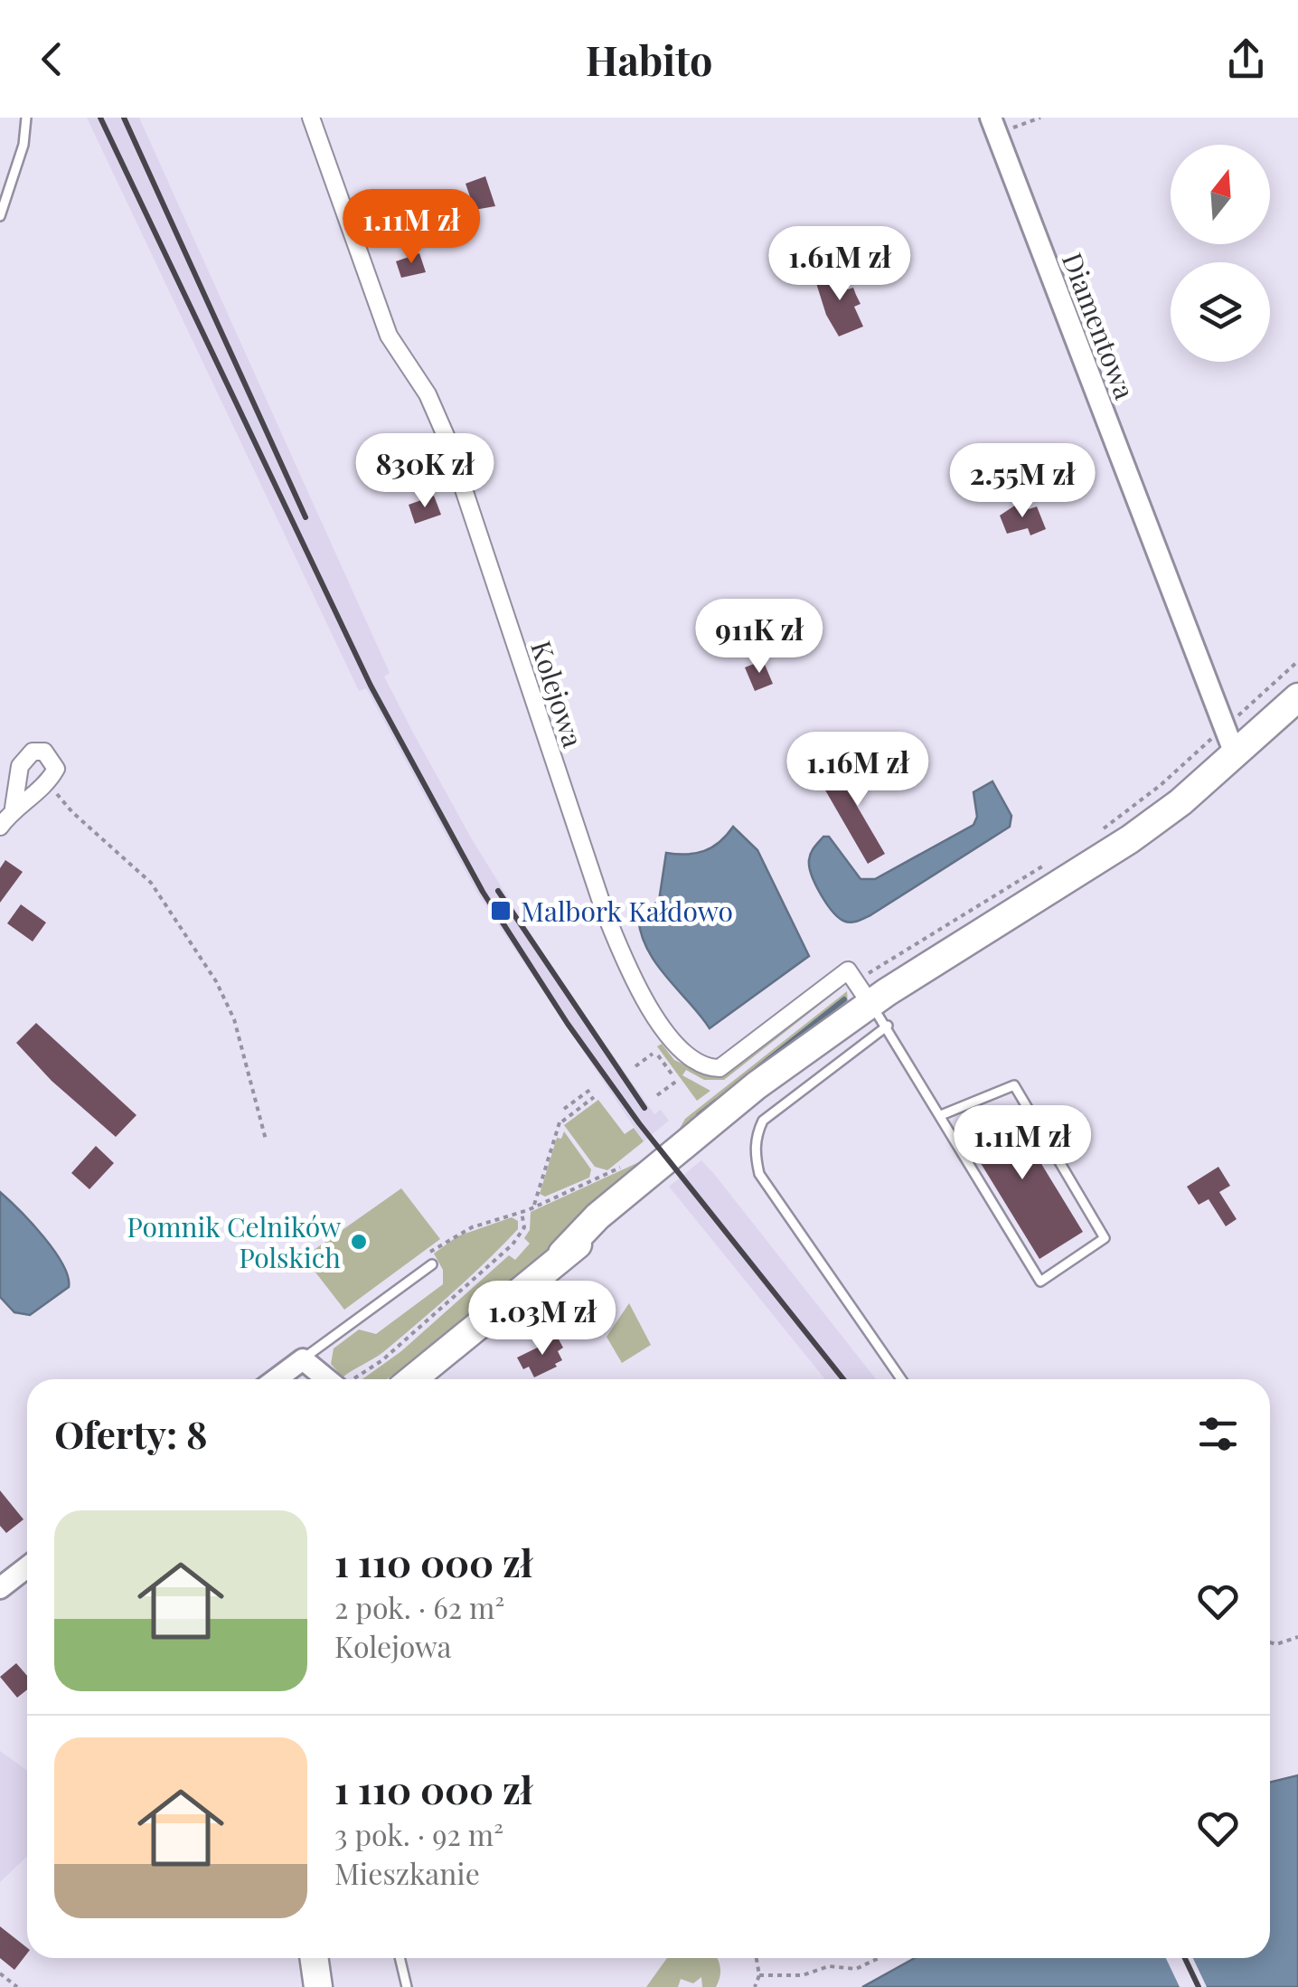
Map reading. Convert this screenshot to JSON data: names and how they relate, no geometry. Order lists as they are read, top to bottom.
{
  "streets": {
    "street": ["Diamentowa", "Kolejowa"]
  },
  "places": {
    "transit": ["Malbork Kałdowo"],
    "other": ["Pomnik Celników Polskich"]
  },
  "north": "top",
  "page": {
    "header": "Habito",
    "price": [
      "1.11M zł",
      "1.61M zł",
      "830K zł",
      "2.55M zł",
      "911K zł",
      "1.16M zł",
      "1.11M zł",
      "1.03M zł"
    ],
    "heading": "Oferty: 8",
    "list": [
      {
        "name": "1 110 000 zł",
        "note": "2 pok. · 62 m² · Kolejowa"
      },
      {
        "name": "1 110 000 zł",
        "note": "3 pok. · 92 m² · Mieszkanie"
      }
    ]
  }
}
